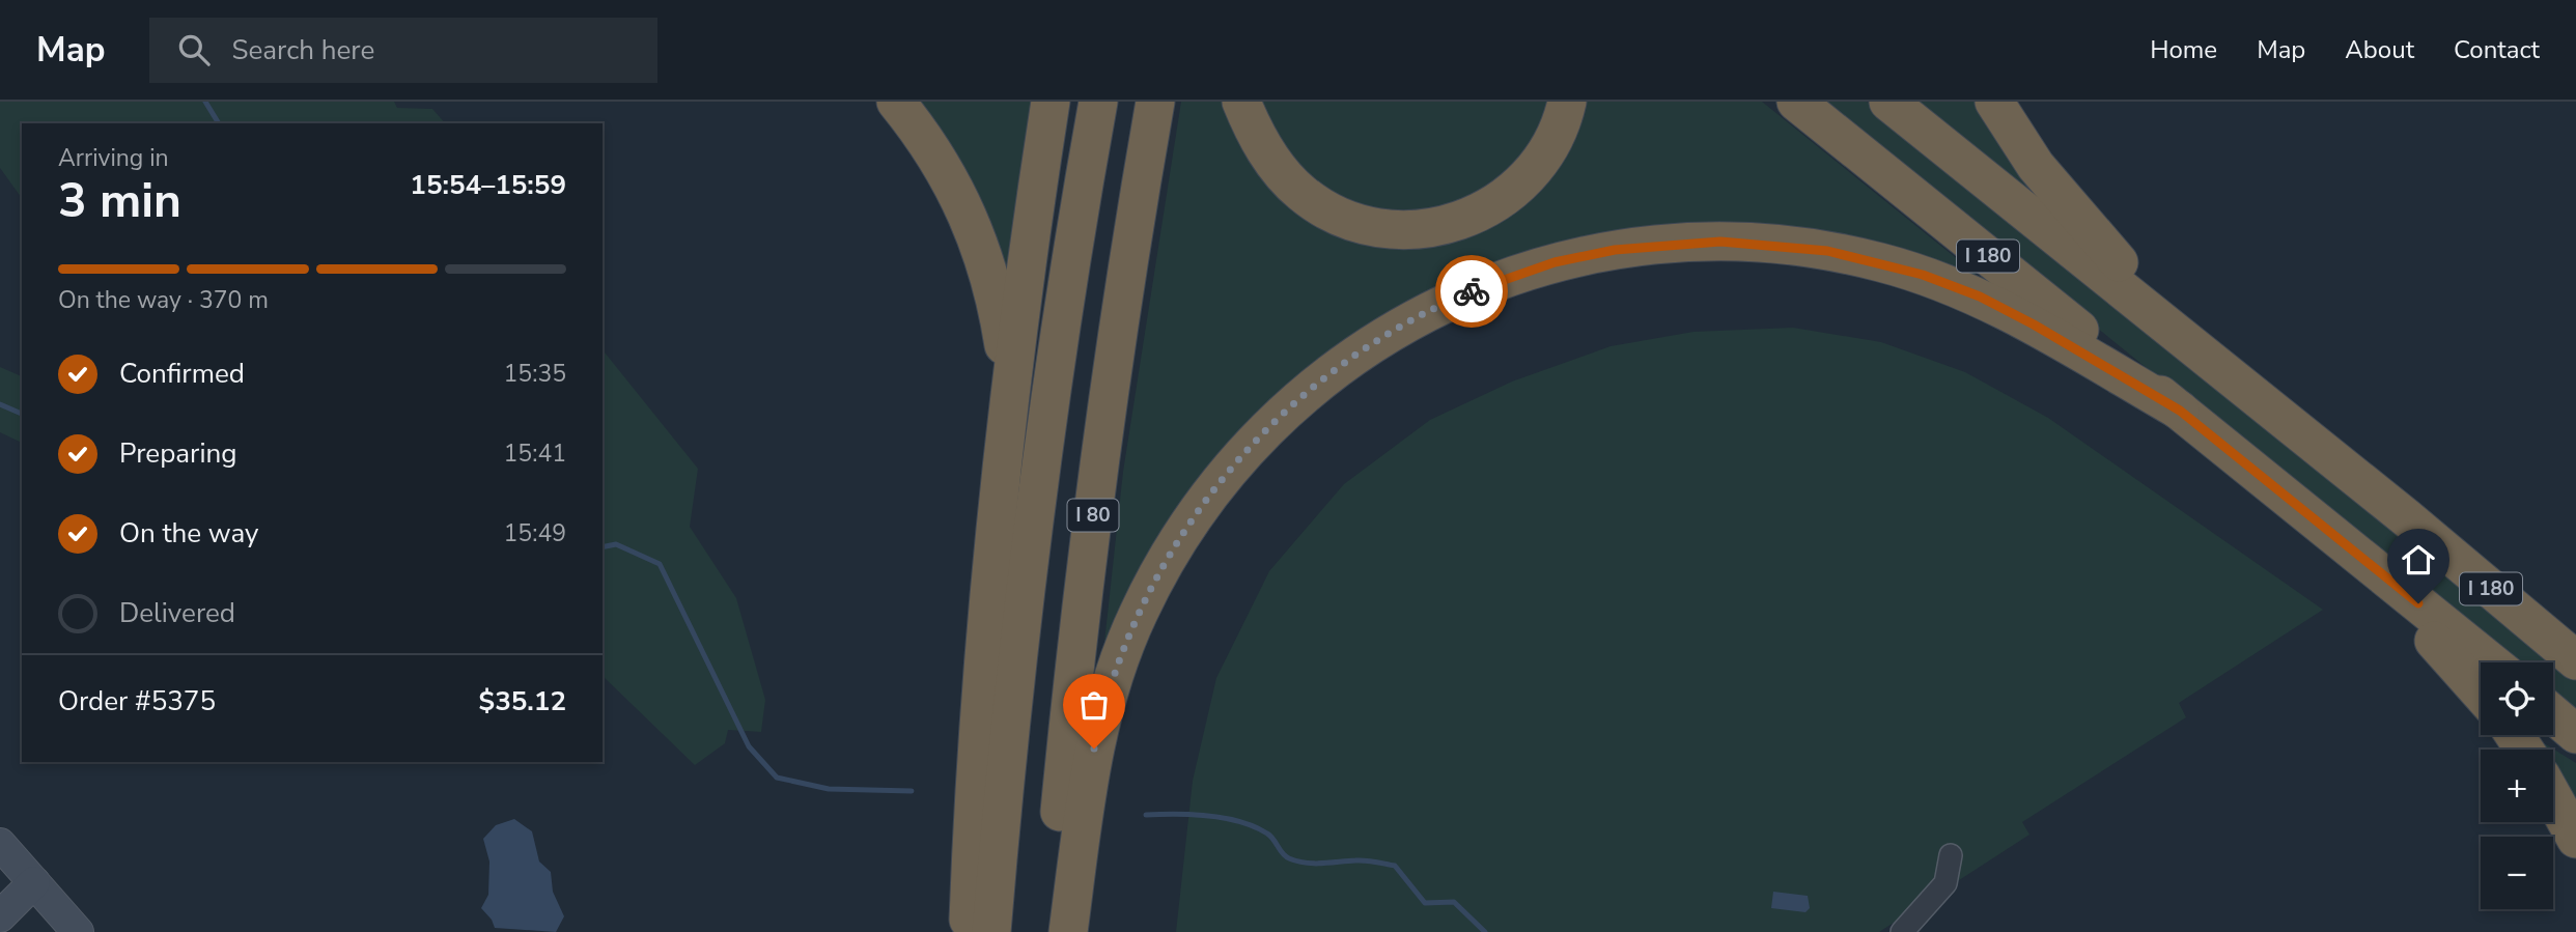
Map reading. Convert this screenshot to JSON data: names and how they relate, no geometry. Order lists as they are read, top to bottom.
{
  "streets": {
    "highway": ["I 180", "I 80"]
  },
  "page": {
    "header": "Map",
    "search": "Search here",
    "nav": [
      "Home",
      "Map",
      "About",
      "Contact"
    ],
    "heading": ["3 min", "Arriving in", "15:54–15:59"],
    "panel": ["Order #5375", "$35.12"],
    "bar": "On the way · 370 m",
    "list": [
      ["Confirmed", "15:35"],
      ["Preparing", "15:41"],
      ["On the way", "15:49"],
      "Delivered"
    ],
    "map_buttons": ["+", "−"]
  }
}
